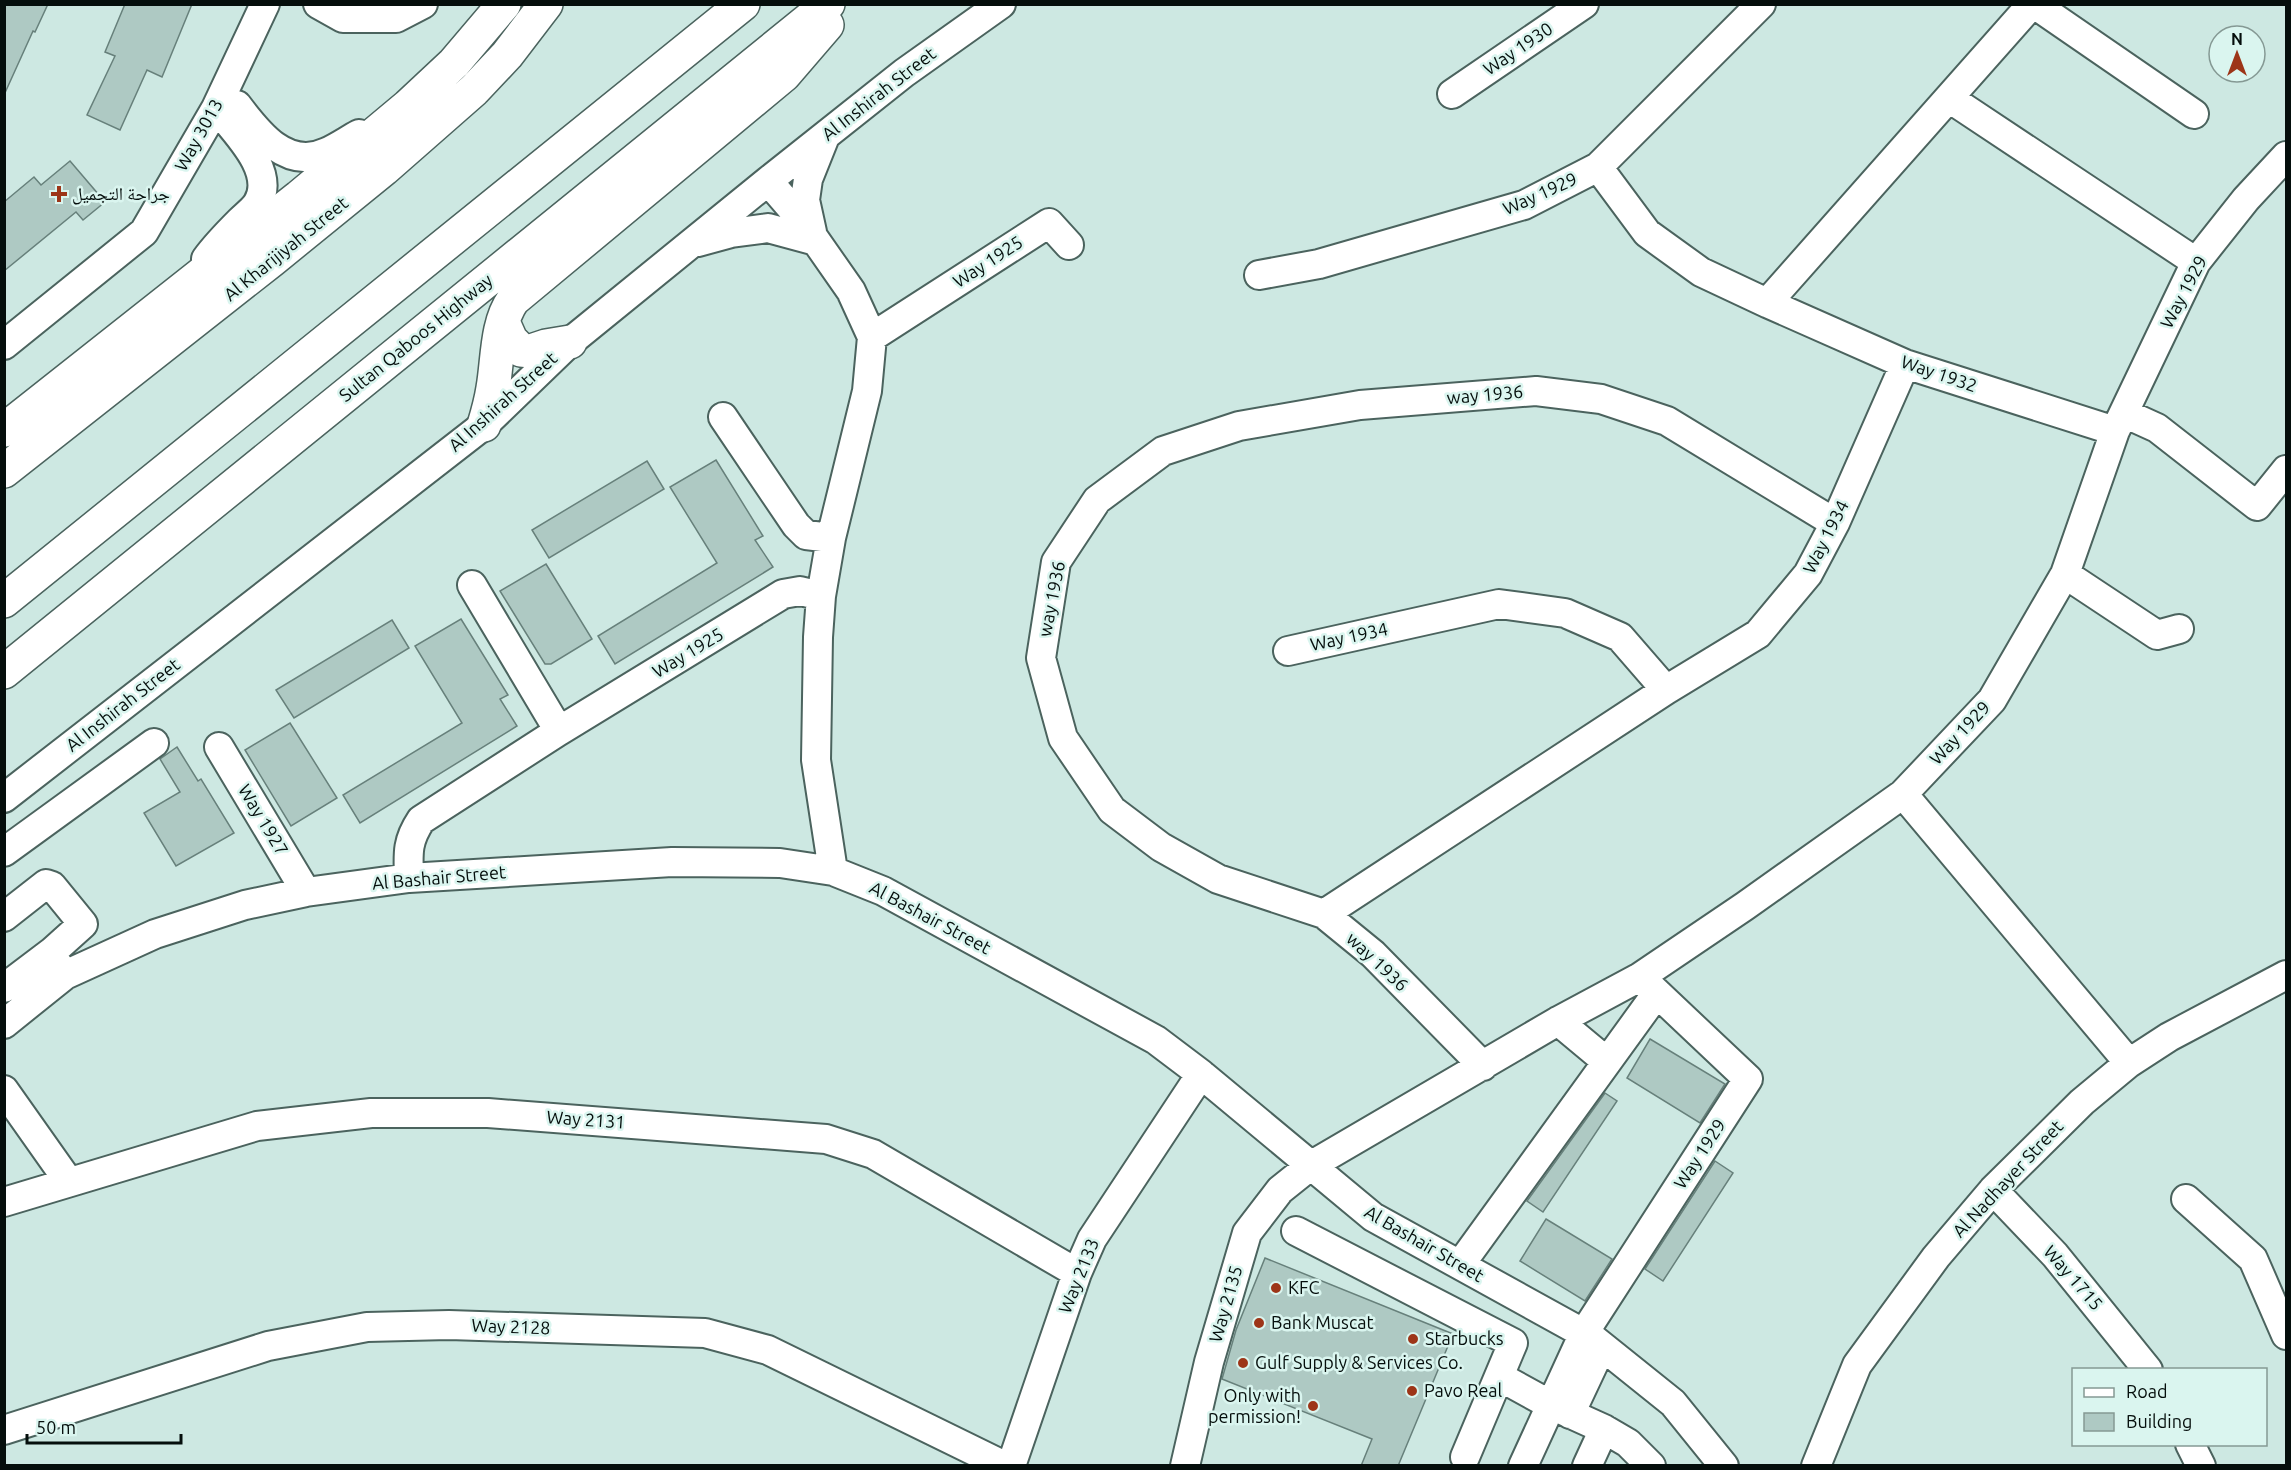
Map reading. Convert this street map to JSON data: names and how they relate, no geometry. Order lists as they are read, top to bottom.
{
  "streets": {
    "main road": ["Al Kharijiyah Street", "Sultan Qaboos Highway"],
    "street": [
      "Way 1930",
      "Al Inshirah Street",
      "Way 3013",
      "Way 1929",
      "Way 1925",
      "Way 1932",
      "way 1936",
      "Way 1934",
      "Way 1927",
      "Al Bashair Street",
      "Way 2131",
      "Al Nadhayer Street",
      "Way 2133",
      "Way 1715",
      "Way 2135",
      "Way 2128"
    ]
  },
  "crossings": [
    ["Way 1929", "Way 1932"],
    ["Way 1929", "way 1936"],
    ["Way 1929", "Al Bashair Street"],
    ["Way 1929", "Way 2135"],
    ["Way 1925", "Al Bashair Street"],
    ["Way 1932", "Way 1934"],
    ["way 1936", "Way 1934"],
    ["Way 1927", "Al Bashair Street"],
    ["Al Bashair Street", "Way 2133"],
    ["Al Bashair Street", "Way 2135"],
    ["Way 2131", "Way 2133"],
    ["Al Nadhayer Street", "Way 1715"]
  ],
  "places": {
    "health": ["جراحة التجميل"],
    "other": [
      "KFC",
      "Bank Muscat",
      "Starbucks",
      "Gulf Supply & Services Co.",
      "Pavo Real",
      "Only with permission!"
    ]
  },
  "legend": ["Road", "Building"],
  "scale_bar": "50 m",
  "north": "top"
}
